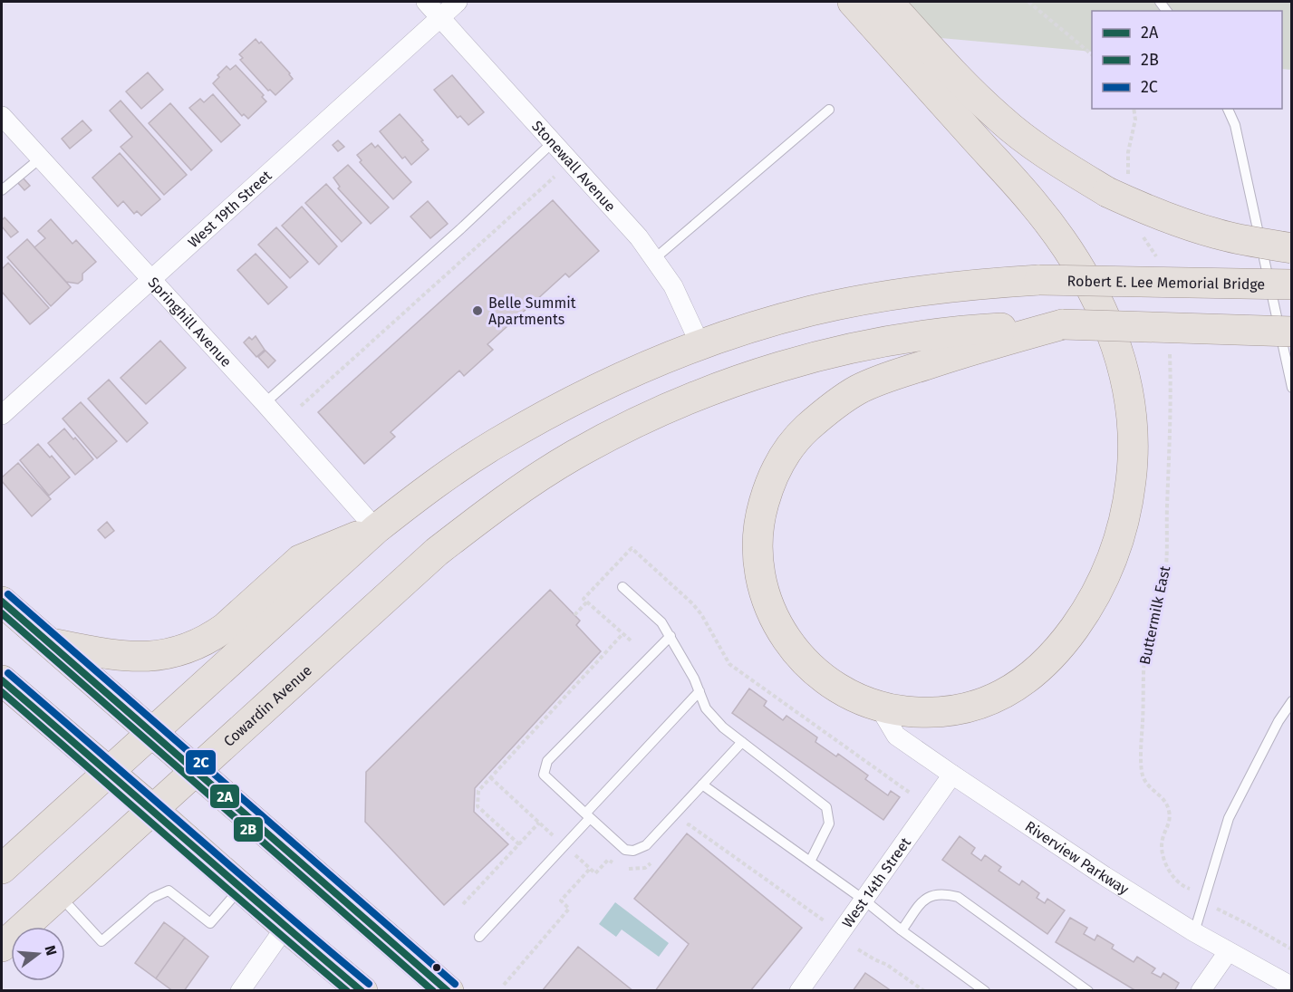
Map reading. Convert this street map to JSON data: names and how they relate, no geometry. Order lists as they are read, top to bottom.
{
  "streets": {
    "main road": ["Robert E. Lee Memorial Bridge", "Cowardin Avenue"],
    "street": [
      "Stonewall Avenue",
      "West 19th Street",
      "Springhill Avenue",
      "Riverview Parkway",
      "West 14th Street"
    ],
    "path": ["Buttermilk East"]
  },
  "crossings": [
    ["Stonewall Avenue", "West 19th Street"],
    ["Stonewall Avenue", "Robert E. Lee Memorial Bridge"],
    ["West 19th Street", "Springhill Avenue"],
    ["Robert E. Lee Memorial Bridge", "Springhill Avenue"],
    ["Riverview Parkway", "West 14th Street"]
  ],
  "places": ["Belle Summit Apartments"],
  "lines": ["transit line 2C", "transit line 2A", "transit line 2B"],
  "legend": ["2A", "2B", "2C"],
  "north": "right"
}
